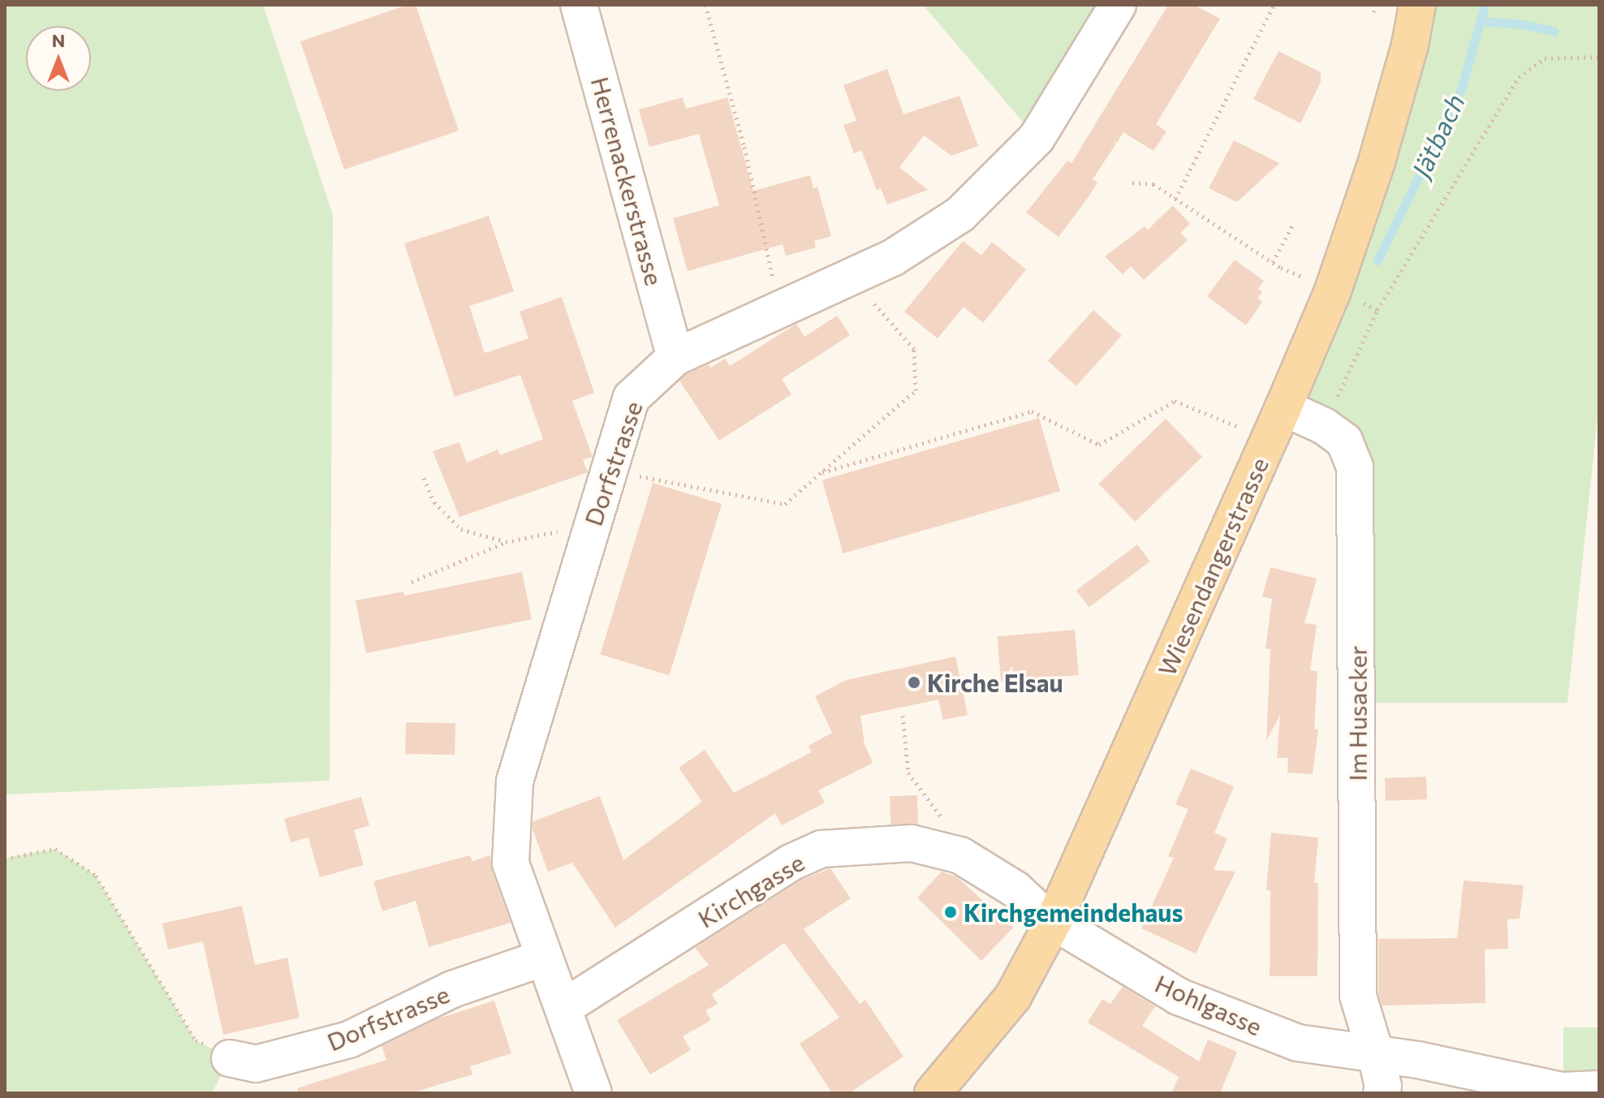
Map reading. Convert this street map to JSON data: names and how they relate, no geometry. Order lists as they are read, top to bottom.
{
  "streets": {
    "main road": ["Wiesendangerstrasse"],
    "street": [
      "Herrenackerstrasse",
      "Dorfstrasse",
      "Im Husacker",
      "Kirchgasse",
      "Hohlgasse"
    ]
  },
  "crossings": [
    ["Herrenackerstrasse", "Dorfstrasse"],
    ["Dorfstrasse", "Kirchgasse"],
    ["Wiesendangerstrasse", "Im Husacker"],
    ["Wiesendangerstrasse", "Kirchgasse"],
    ["Wiesendangerstrasse", "Hohlgasse"],
    ["Im Husacker", "Hohlgasse"],
    ["Kirchgasse", "Hohlgasse"]
  ],
  "water": ["Jätbach"],
  "places": ["Kirche Elsau", "Kirchgemeindehaus"],
  "north": "top"
}
